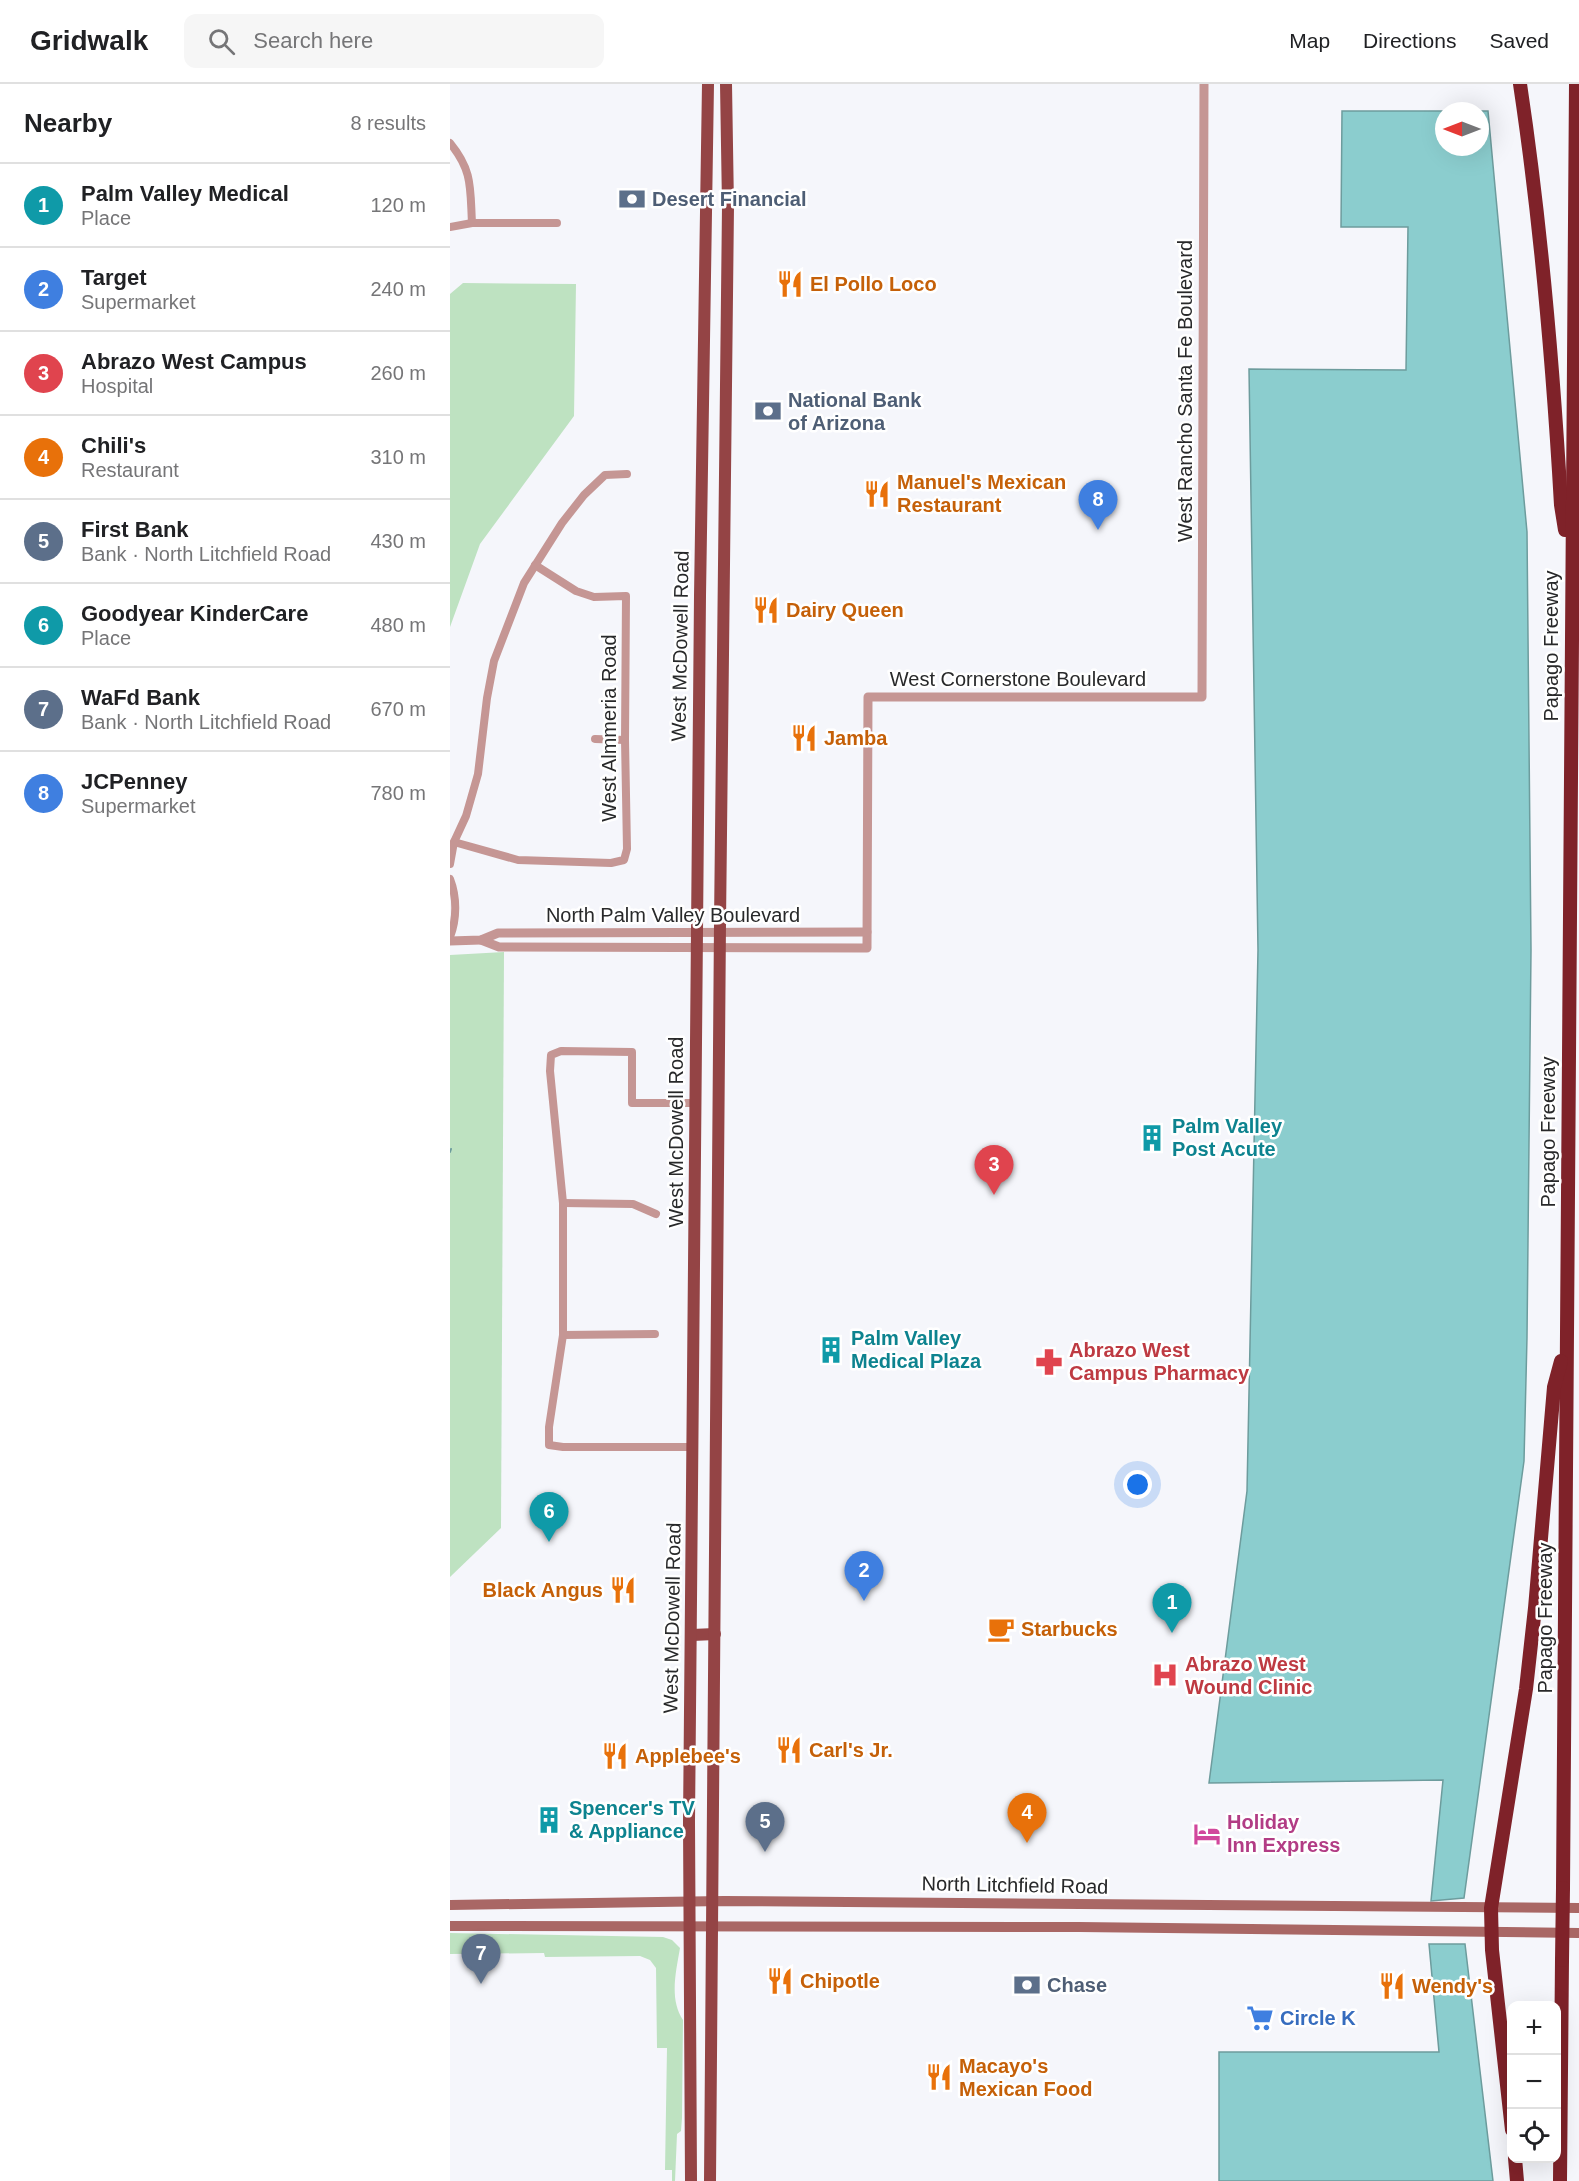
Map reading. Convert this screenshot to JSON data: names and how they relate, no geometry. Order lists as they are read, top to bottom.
{
  "streets": {
    "highway": ["Papago Freeway"],
    "main road": ["West McDowell Road", "North Litchfield Road"],
    "street": [
      "West Rancho Santa Fe Boulevard",
      "West Cornerstone Boulevard",
      "West Almmeria Road",
      "North Palm Valley Boulevard"
    ]
  },
  "crossings": [
    ["West Rancho Santa Fe Boulevard", "West Cornerstone Boulevard"],
    ["West McDowell Road", "North Palm Valley Boulevard"],
    ["West McDowell Road", "North Litchfield Road"],
    ["West Cornerstone Boulevard", "North Palm Valley Boulevard"]
  ],
  "places": {
    "bank": ["Desert Financial", "National Bank of Arizona", "Chase"],
    "restaurant": [
      "El Pollo Loco",
      "Manuel's Mexican Restaurant",
      "Dairy Queen",
      "Jamba",
      "Black Angus",
      "Carl's Jr.",
      "Applebee's",
      "Chipotle",
      "Wendy's",
      "Macayo's Mexican Food"
    ],
    "building": ["Palm Valley Post Acute", "Palm Valley Medical Plaza", "Spencer's TV & Appliance"],
    "pharmacy": ["Abrazo West Campus Pharmacy"],
    "cafe": ["Starbucks"],
    "hospital": ["Abrazo West Wound Clinic"],
    "hotel": ["Holiday Inn Express"],
    "supermarket": ["Circle K"]
  },
  "north": "left",
  "page": {
    "header": "Gridwalk",
    "search": "Search here",
    "nav": ["Map", "Directions", "Saved"],
    "heading": ["Nearby", "8 results"],
    "list": [
      {
        "mark": "1",
        "name": "Palm Valley Medical",
        "note": "Place",
        "value": "120 m"
      },
      {
        "mark": "2",
        "name": "Target",
        "note": "Supermarket",
        "value": "240 m"
      },
      {
        "mark": "3",
        "name": "Abrazo West Campus",
        "note": "Hospital",
        "value": "260 m"
      },
      {
        "mark": "4",
        "name": "Chili's",
        "note": "Restaurant",
        "value": "310 m"
      },
      {
        "mark": "5",
        "name": "First Bank",
        "note": "Bank · North Litchfield Road",
        "value": "430 m"
      },
      {
        "mark": "6",
        "name": "Goodyear KinderCare",
        "note": "Place",
        "value": "480 m"
      },
      {
        "mark": "7",
        "name": "WaFd Bank",
        "note": "Bank · North Litchfield Road",
        "value": "670 m"
      },
      {
        "mark": "8",
        "name": "JCPenney",
        "note": "Supermarket",
        "value": "780 m"
      }
    ],
    "pins": [
      "8",
      "3",
      "6",
      "2",
      "1",
      "4",
      "5",
      "7"
    ],
    "map_buttons": ["+", "−"]
  }
}
